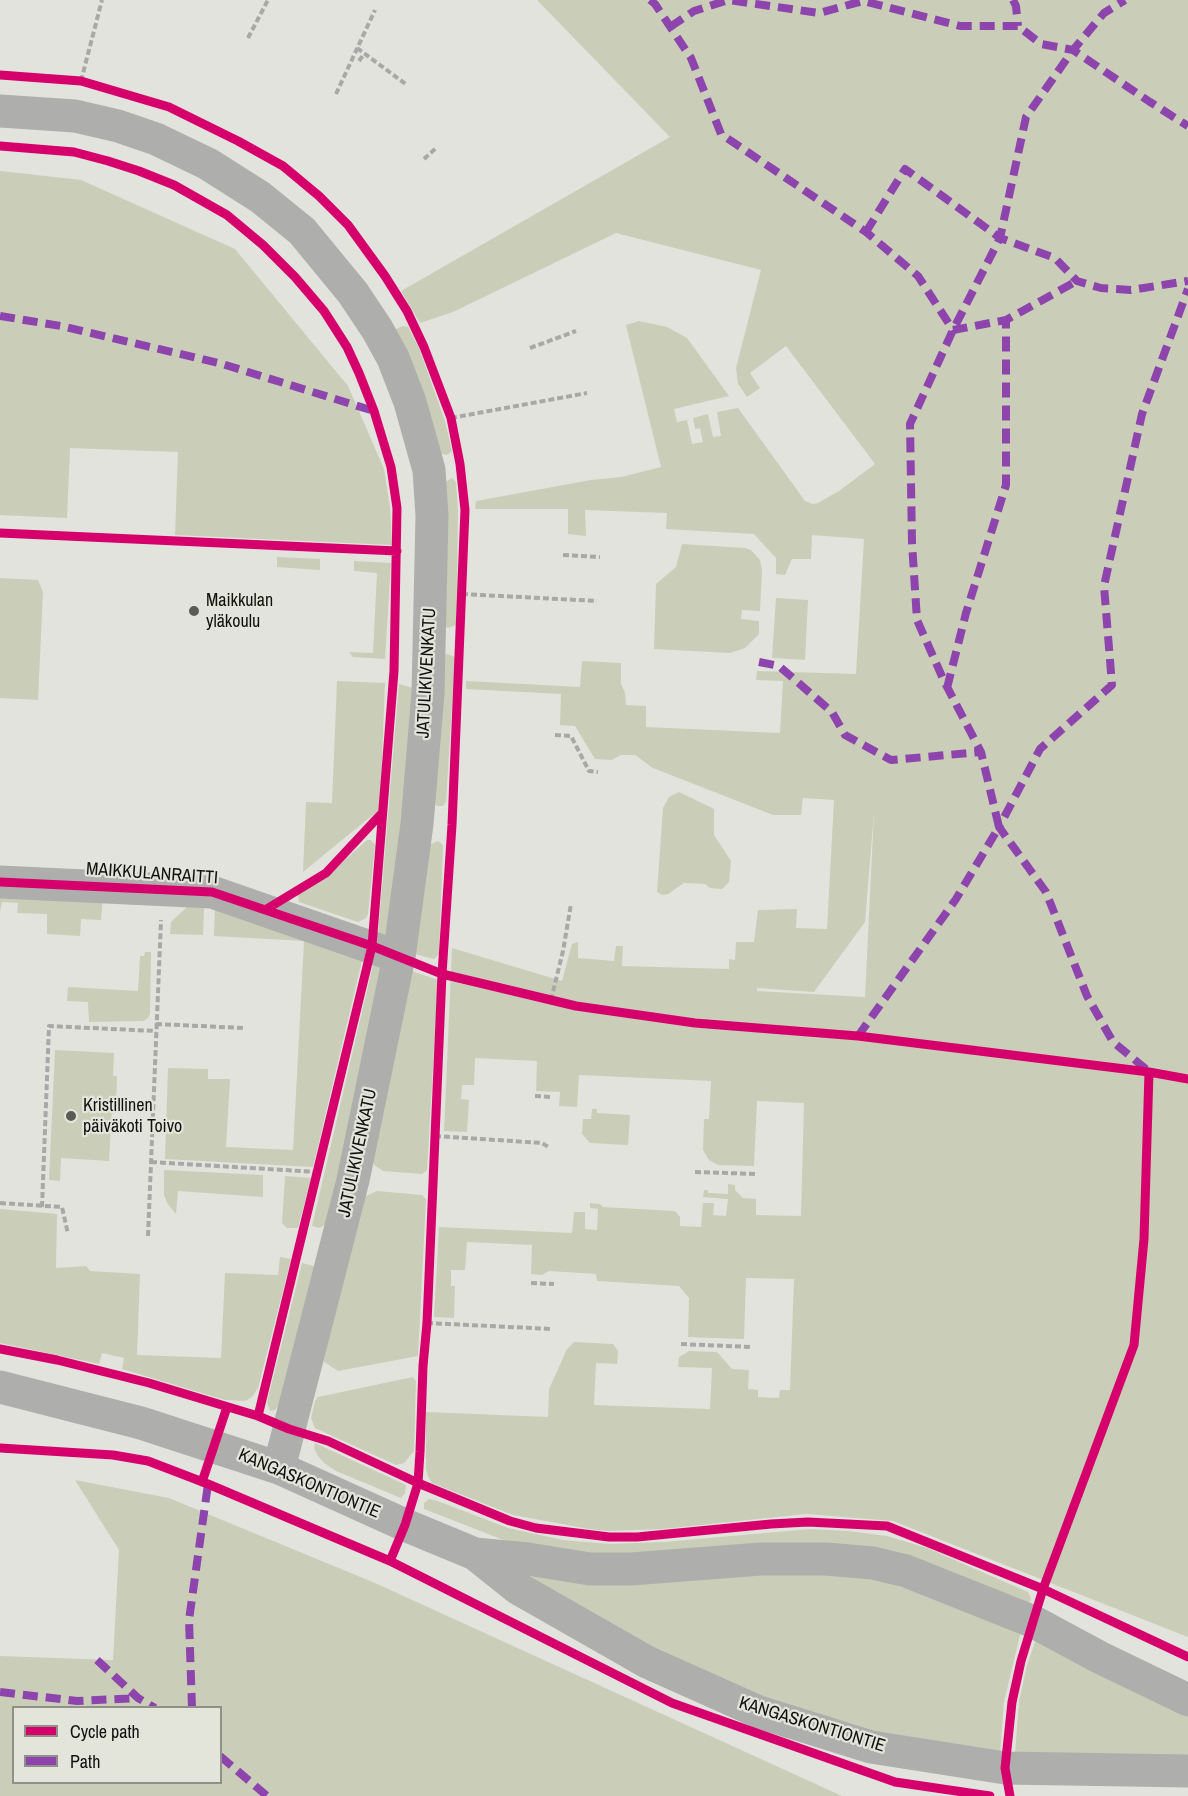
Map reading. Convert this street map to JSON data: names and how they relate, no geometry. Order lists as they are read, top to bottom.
{
  "streets": {
    "street": ["JATULIKIVENKATU", "MAIKKULANRAITTI", "KANGASKONTIONTIE"]
  },
  "crossings": [
    ["JATULIKIVENKATU", "MAIKKULANRAITTI"],
    ["JATULIKIVENKATU", "KANGASKONTIONTIE"]
  ],
  "places": ["Maikkulan yläkoulu", "Kristillinen päiväkoti Toivo"],
  "legend": ["Cycle path", "Path"]
}
